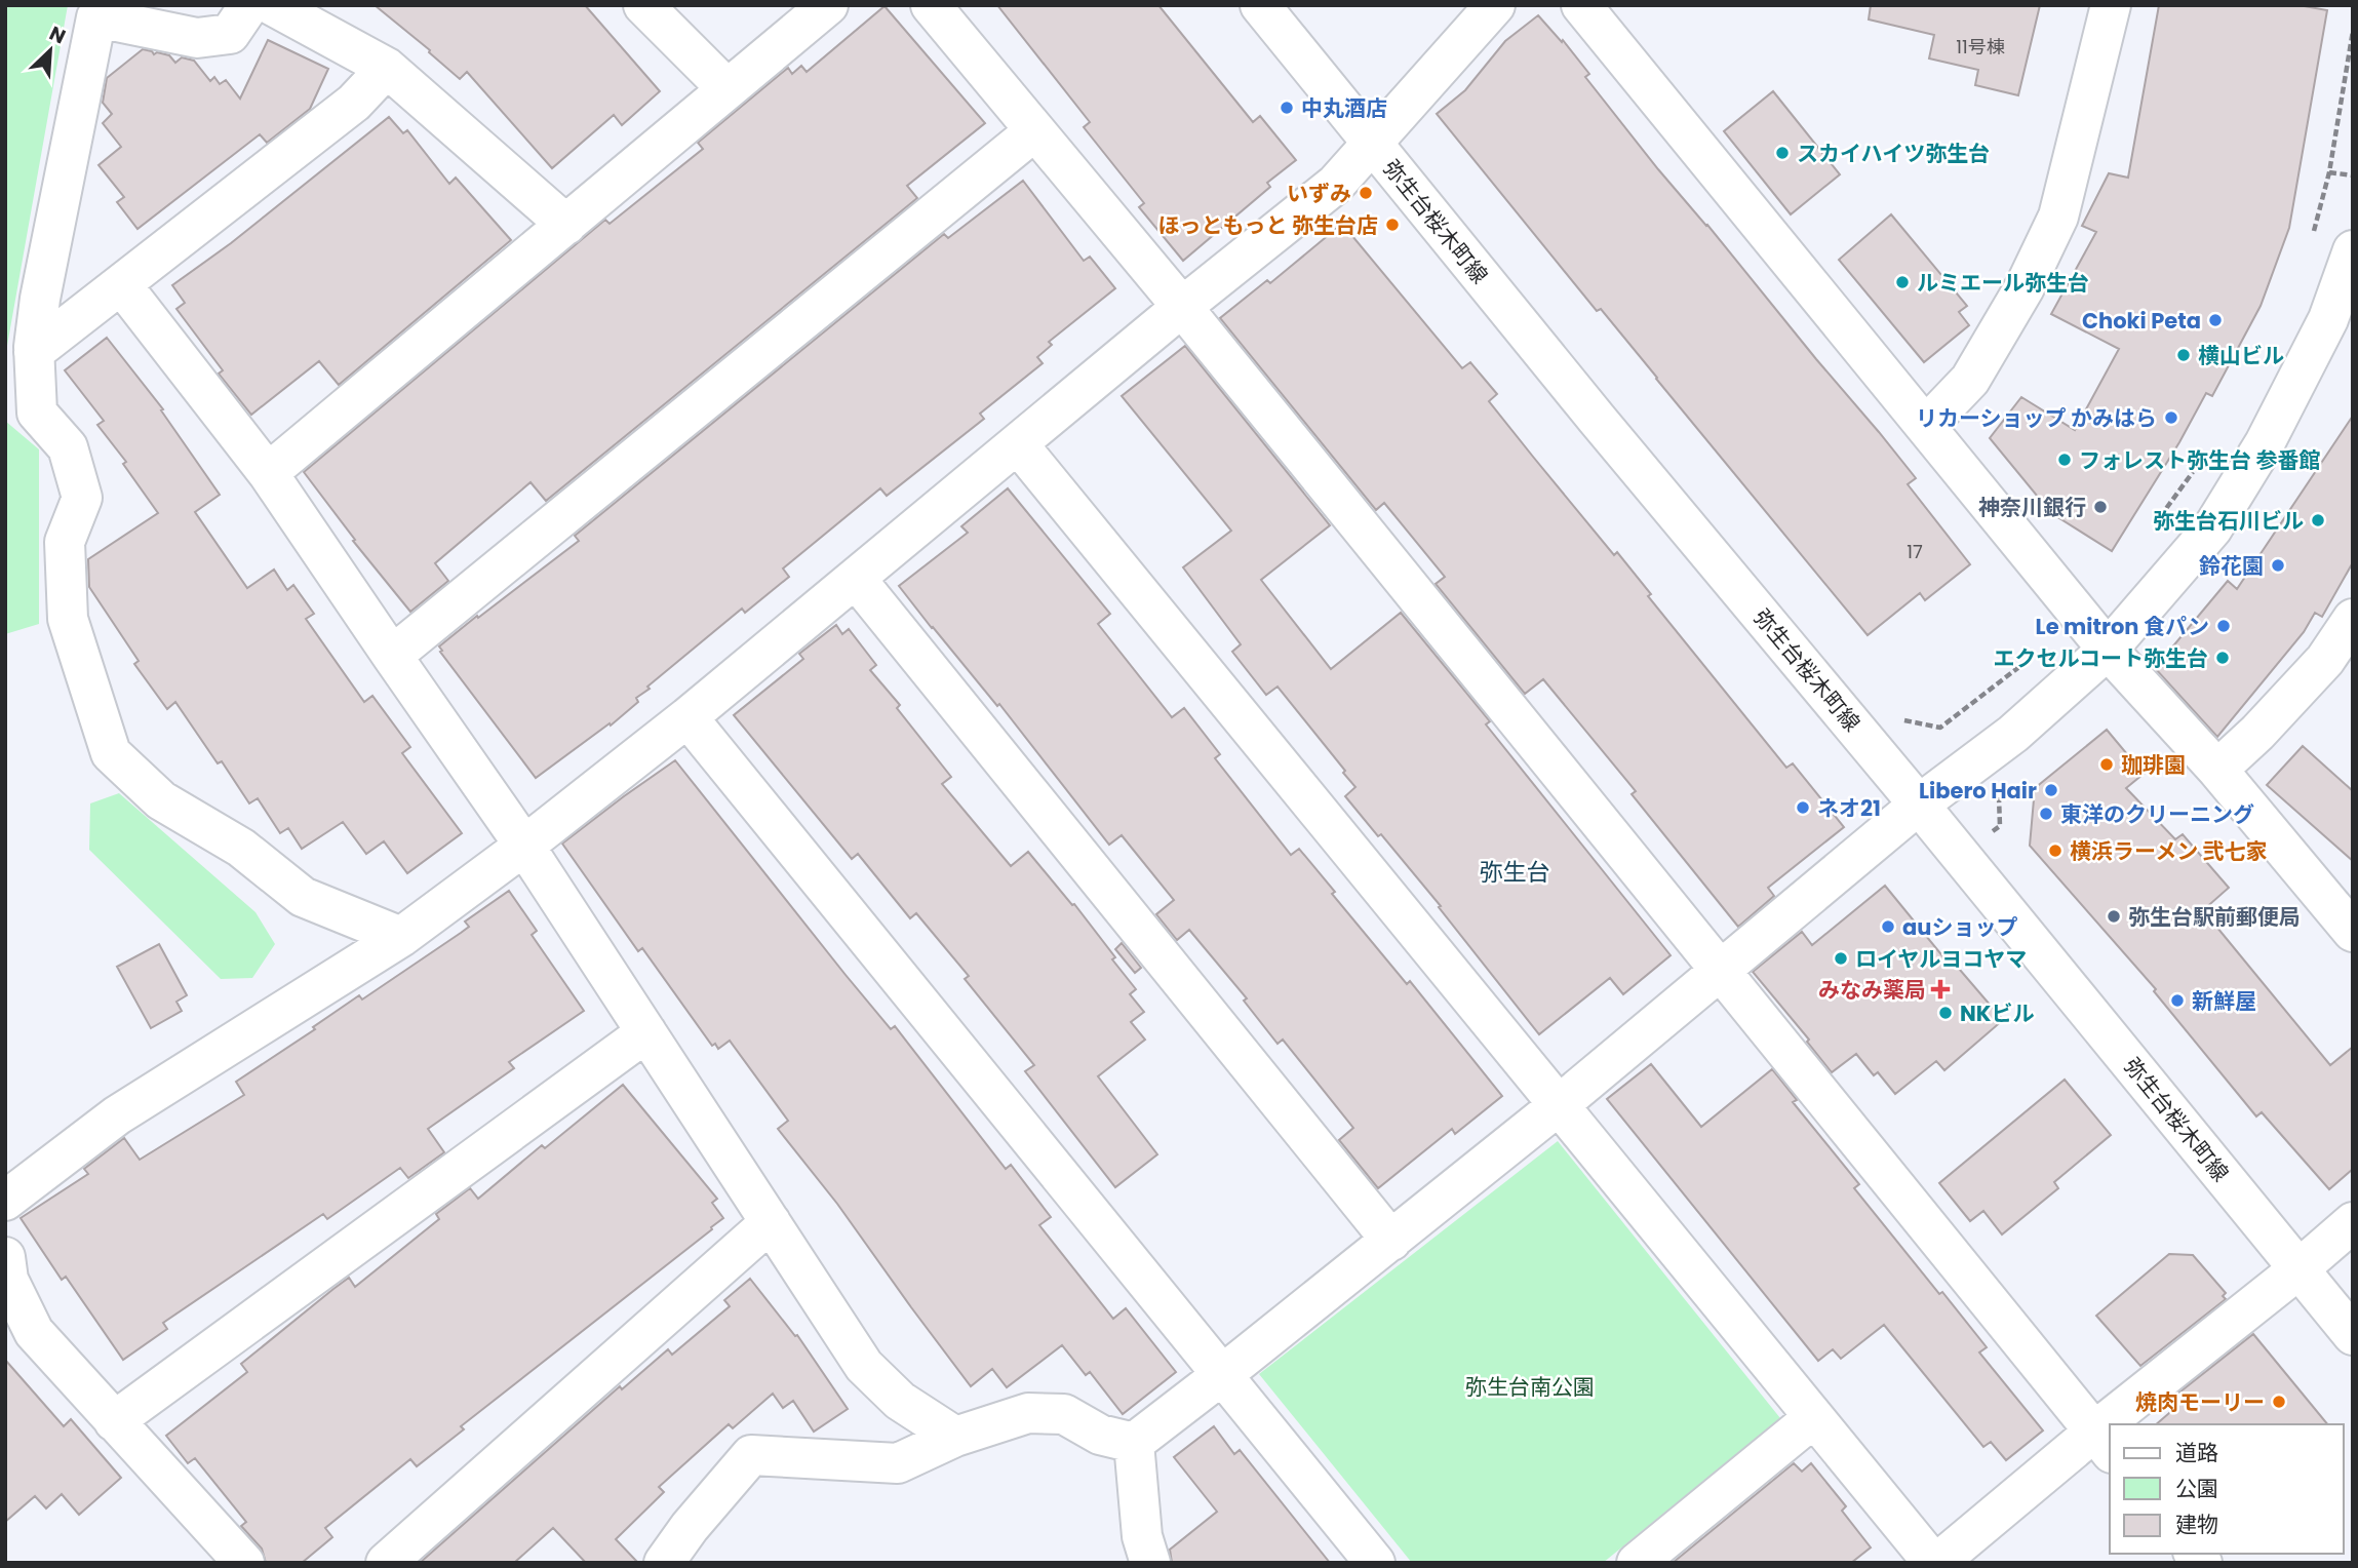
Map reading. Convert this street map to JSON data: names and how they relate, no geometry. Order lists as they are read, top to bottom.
{
  "streets": {
    "street": ["弥生台桜木町線"]
  },
  "districts": ["弥生台"],
  "parks": ["弥生台南公園"],
  "places": {
    "other": [
      "中丸酒店",
      "スカイハイツ弥生台",
      "いずみ",
      "ほっともっと 弥生台店",
      "ルミエール弥生台",
      "Choki Peta",
      "横山ビル",
      "リカーショップ かみはら",
      "フォレスト弥生台 参番館",
      "神奈川銀行",
      "弥生台石川ビル",
      "鈴花園",
      "Le mitron 食パン",
      "エクセルコート弥生台",
      "珈琲園",
      "Libero Hair",
      "ネオ21",
      "東洋のクリーニング",
      "横浜ラーメン 弐七家",
      "弥生台駅前郵便局",
      "auショップ",
      "ロイヤルヨコヤマ",
      "新鮮屋",
      "NKビル",
      "焼肉モーリー"
    ],
    "health": ["みなみ薬局"]
  },
  "house_numbers": ["11号棟", "17"],
  "legend": ["道路", "公園", "建物"],
  "north": "top right"
}
